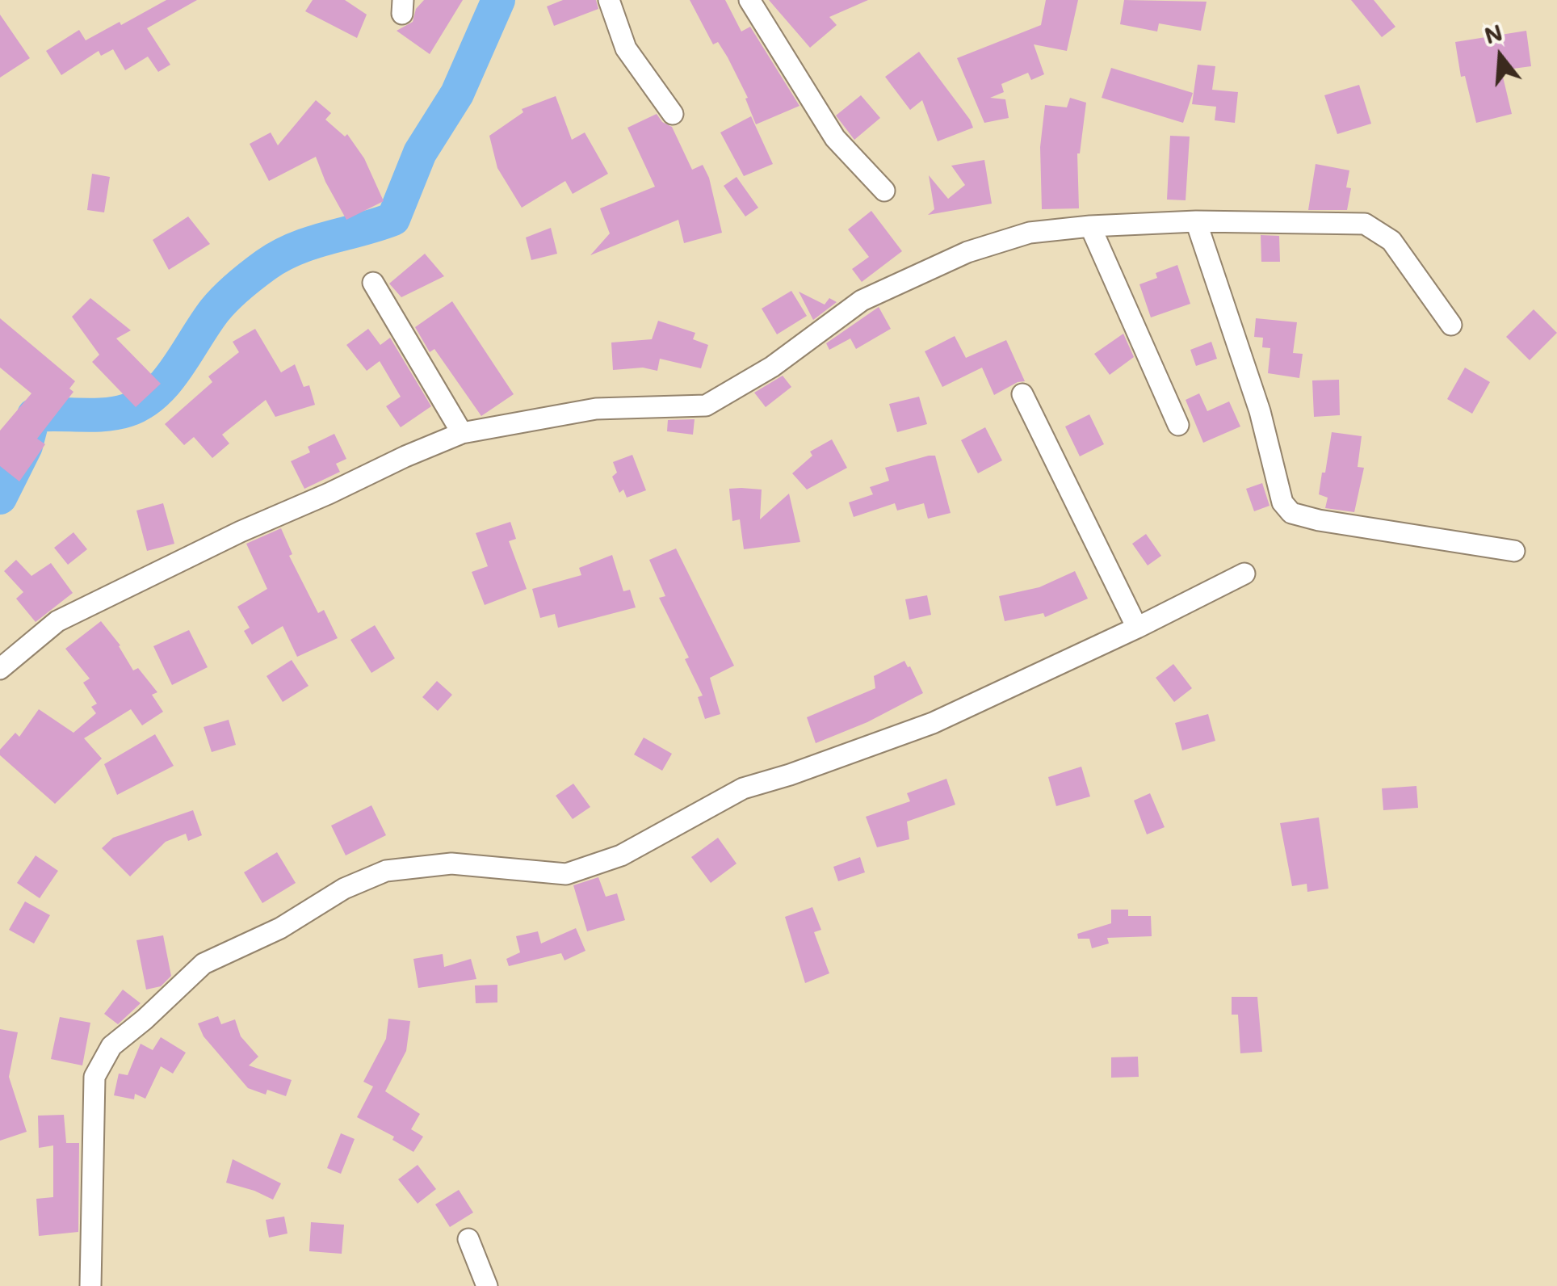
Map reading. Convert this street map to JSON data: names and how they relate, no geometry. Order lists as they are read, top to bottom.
{
  "north": "top"
}
